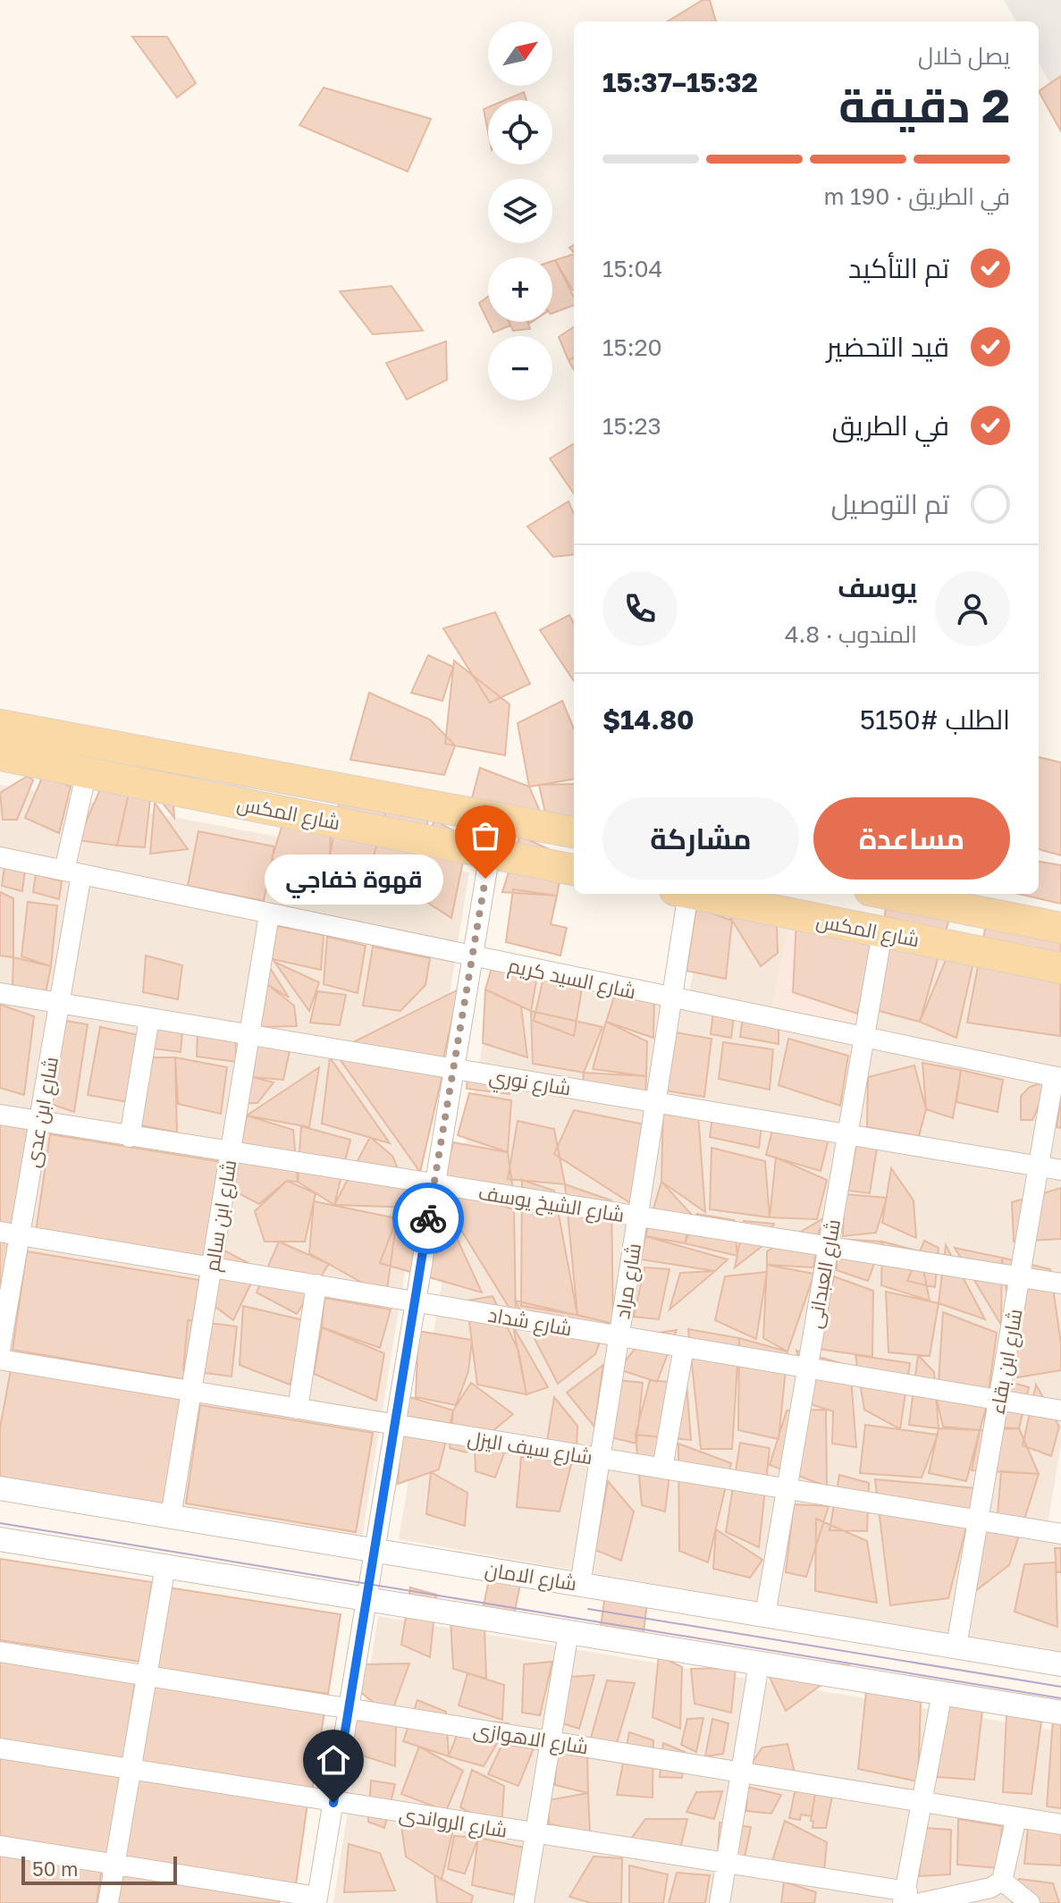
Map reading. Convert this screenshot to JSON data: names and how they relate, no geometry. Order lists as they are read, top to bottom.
{
  "streets": {
    "main road": ["شارع المكس"],
    "street": [
      "شارع السيد كريم",
      "شارع نوري",
      "شارع ابن عدى",
      "شارع الشيخ يوسف",
      "شارع ابن سالم",
      "شارع العبدانى",
      "شارع مراد",
      "شارع شداد",
      "شارع ابن بقاء",
      "شارع سيف اليزل",
      "شارع الامان",
      "شارع الاهوازى",
      "شارع الرواندى"
    ]
  },
  "crossings": [
    ["شارع المكس", "شارع ابن عدى"],
    ["شارع المكس", "شارع العبدانى"],
    ["شارع السيد كريم", "شارع ابن عدى"],
    ["شارع السيد كريم", "شارع ابن سالم"],
    ["شارع السيد كريم", "شارع العبدانى"],
    ["شارع السيد كريم", "شارع مراد"],
    ["شارع السيد كريم", "شارع ابن بقاء"],
    ["شارع نوري", "شارع ابن عدى"],
    ["شارع نوري", "شارع ابن سالم"],
    ["شارع نوري", "شارع العبدانى"],
    ["شارع نوري", "شارع مراد"],
    ["شارع نوري", "شارع ابن بقاء"],
    ["شارع ابن عدى", "شارع الشيخ يوسف"],
    ["شارع ابن عدى", "شارع شداد"],
    ["شارع الشيخ يوسف", "شارع ابن سالم"],
    ["شارع الشيخ يوسف", "شارع العبدانى"],
    ["شارع الشيخ يوسف", "شارع مراد"],
    ["شارع الشيخ يوسف", "شارع ابن بقاء"],
    ["شارع ابن سالم", "شارع شداد"],
    ["شارع ابن سالم", "شارع سيف اليزل"],
    ["شارع ابن سالم", "شارع الامان"],
    ["شارع العبدانى", "شارع شداد"],
    ["شارع العبدانى", "شارع سيف اليزل"],
    ["شارع العبدانى", "شارع الامان"],
    ["شارع مراد", "شارع شداد"],
    ["شارع مراد", "شارع سيف اليزل"],
    ["شارع مراد", "شارع الامان"],
    ["شارع شداد", "شارع ابن بقاء"],
    ["شارع ابن بقاء", "شارع سيف اليزل"],
    ["شارع ابن بقاء", "شارع الامان"]
  ],
  "places": ["قهوة خفاجي"],
  "scale_bar": "50 m",
  "north": "top right",
  "page": {
    "map_buttons": ["+", "−"],
    "heading": ["2 دقيقة", "يصل خلال", "15:32–15:37"],
    "panel": [
      "يوسف",
      "المندوب · 4.8",
      "الطلب #5150",
      "$14.80"
    ],
    "bar": "في الطريق · 190 m",
    "list": [
      ["تم التأكيد", "15:04"],
      ["قيد التحضير", "15:20"],
      ["في الطريق", "15:23"],
      "تم التوصيل"
    ],
    "buttons": ["مساعدة", "مشاركة"],
    "bubble": "قهوة خفاجي",
    "scale": "50 m"
  }
}
